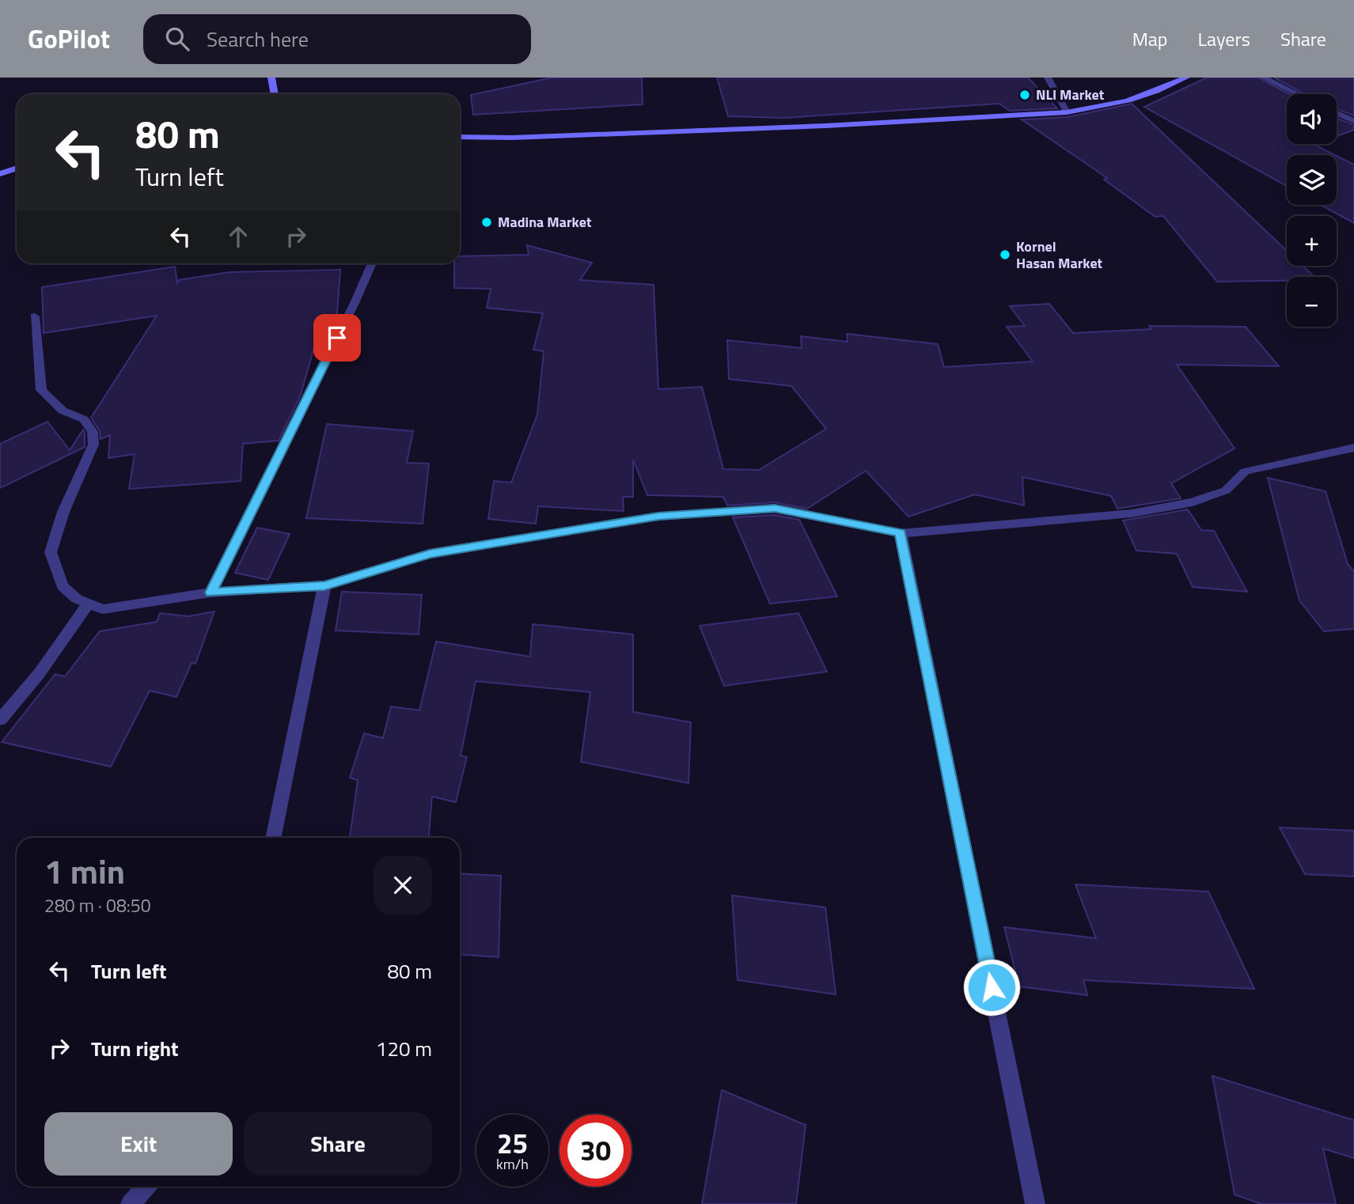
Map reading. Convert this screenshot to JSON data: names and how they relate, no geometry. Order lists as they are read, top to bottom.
{
  "places": ["NLI Market", "Madina Market", "Kornel Hasan Market"],
  "page": {
    "header": "GoPilot",
    "search": "Search here",
    "nav": ["Map", "Layers", "Share"],
    "map_buttons": ["+", "−"],
    "turn": ["80 m", "Turn left"],
    "heading": ["1 min", "280 m · 08:50"],
    "list": [
      {
        "name": "Turn left",
        "value": "80 m"
      },
      {
        "name": "Turn right",
        "value": "120 m"
      }
    ],
    "buttons": ["Exit", "Share"],
    "speed": "25 km/h",
    "limit": "30"
  }
}
